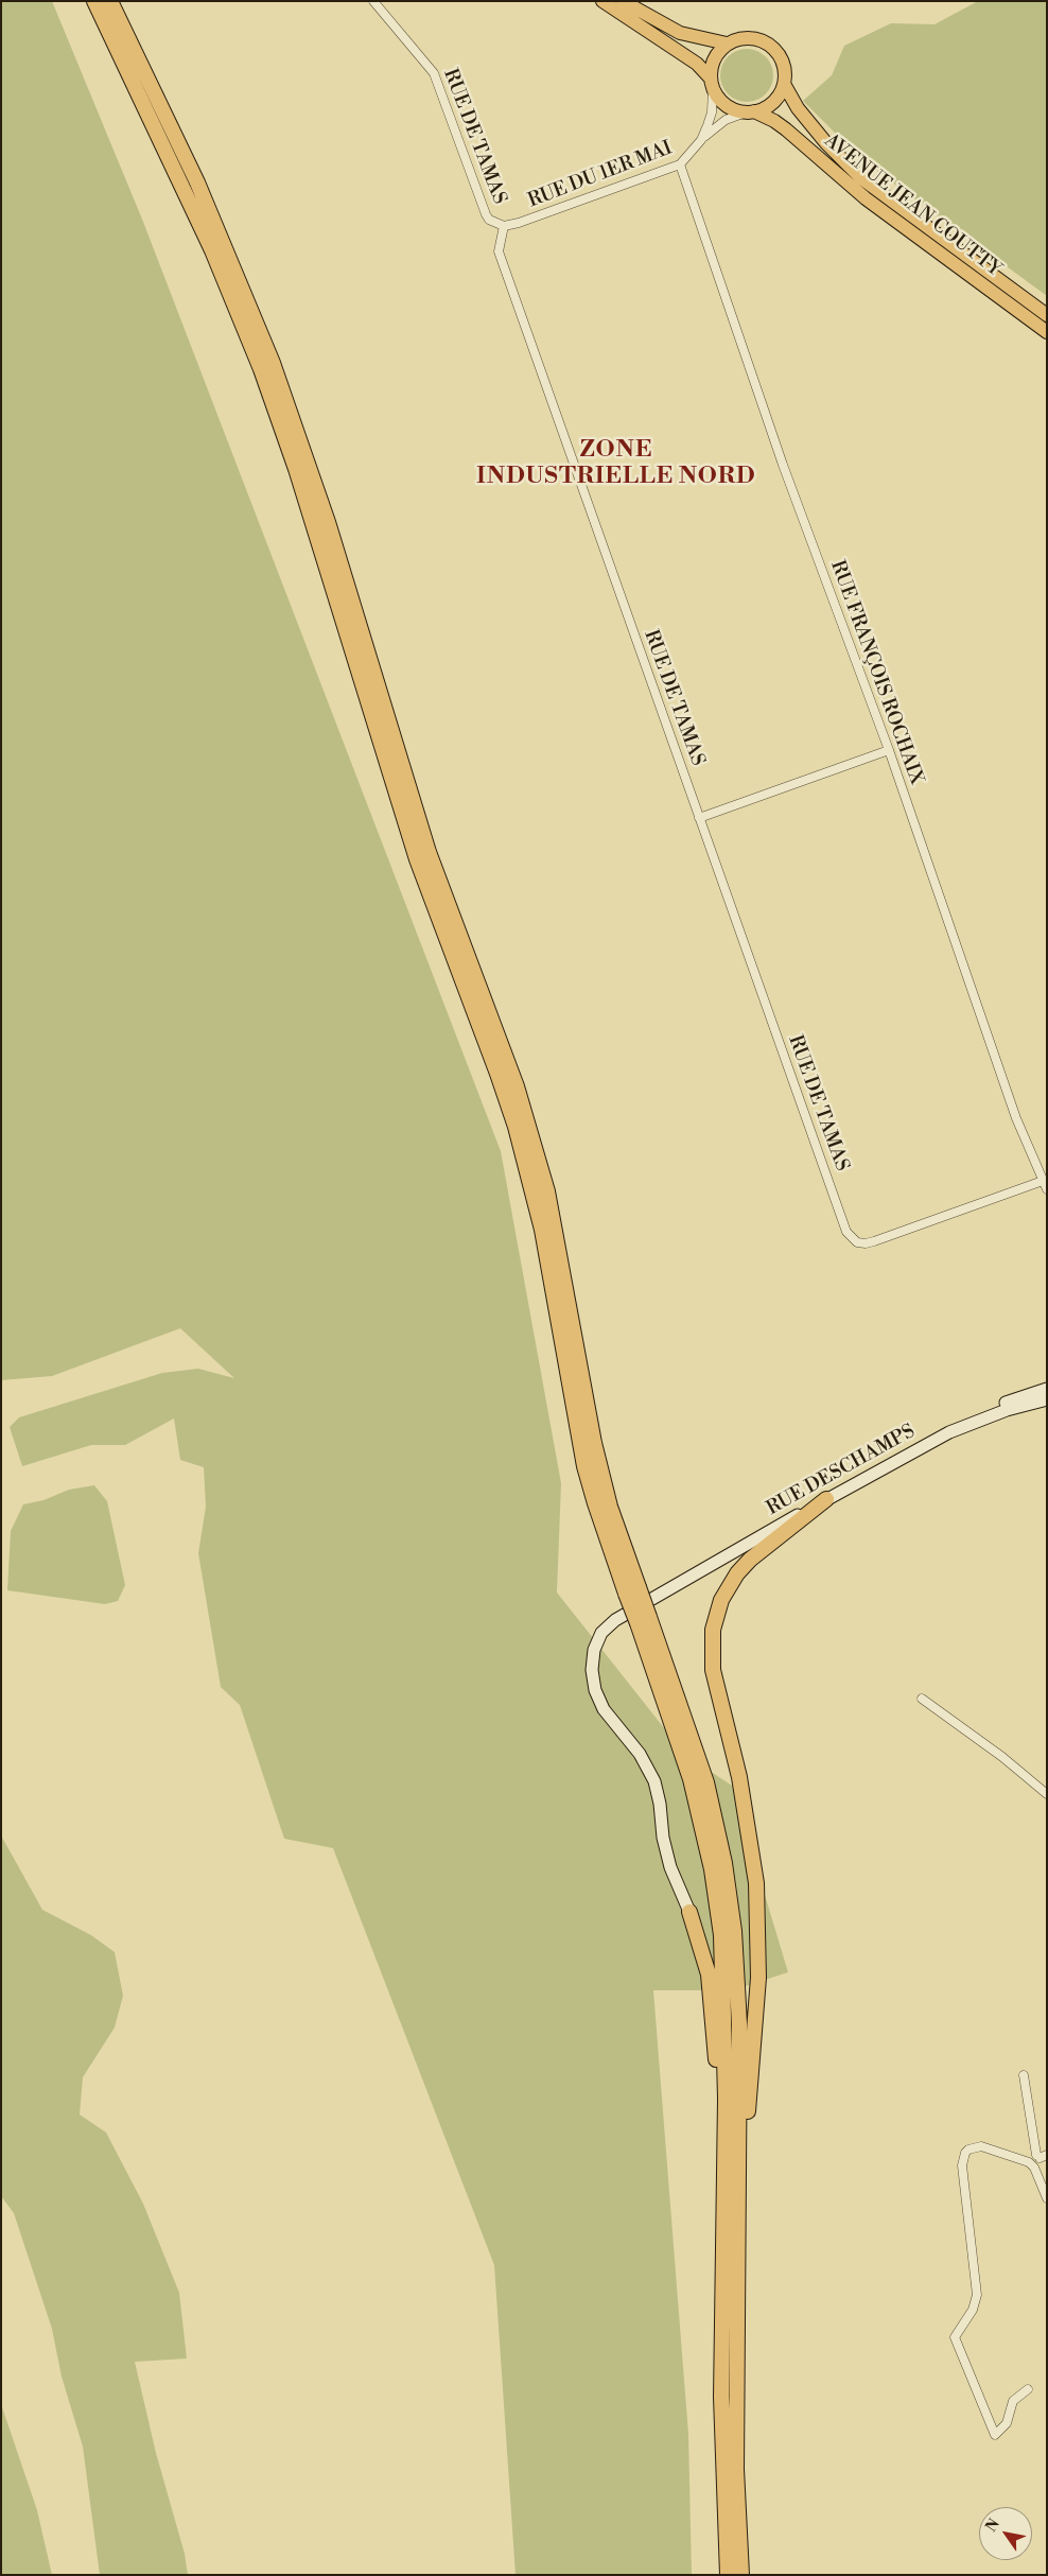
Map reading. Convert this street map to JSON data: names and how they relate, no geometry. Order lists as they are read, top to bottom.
{
  "streets": {
    "main road": ["AVENUE JEAN COUTTY", "RUE DESCHAMPS"],
    "street": ["RUE DE TAMAS", "RUE DU 1ER MAI", "RUE FRANÇOIS ROCHAIX"]
  },
  "crossings": [
    ["RUE DE TAMAS", "RUE DU 1ER MAI"],
    ["RUE DE TAMAS", "RUE FRANÇOIS ROCHAIX"],
    ["RUE DU 1ER MAI", "AVENUE JEAN COUTTY"],
    ["RUE DU 1ER MAI", "RUE FRANÇOIS ROCHAIX"]
  ],
  "districts": ["ZONE INDUSTRIELLE NORD"],
  "north": "top left"
}
